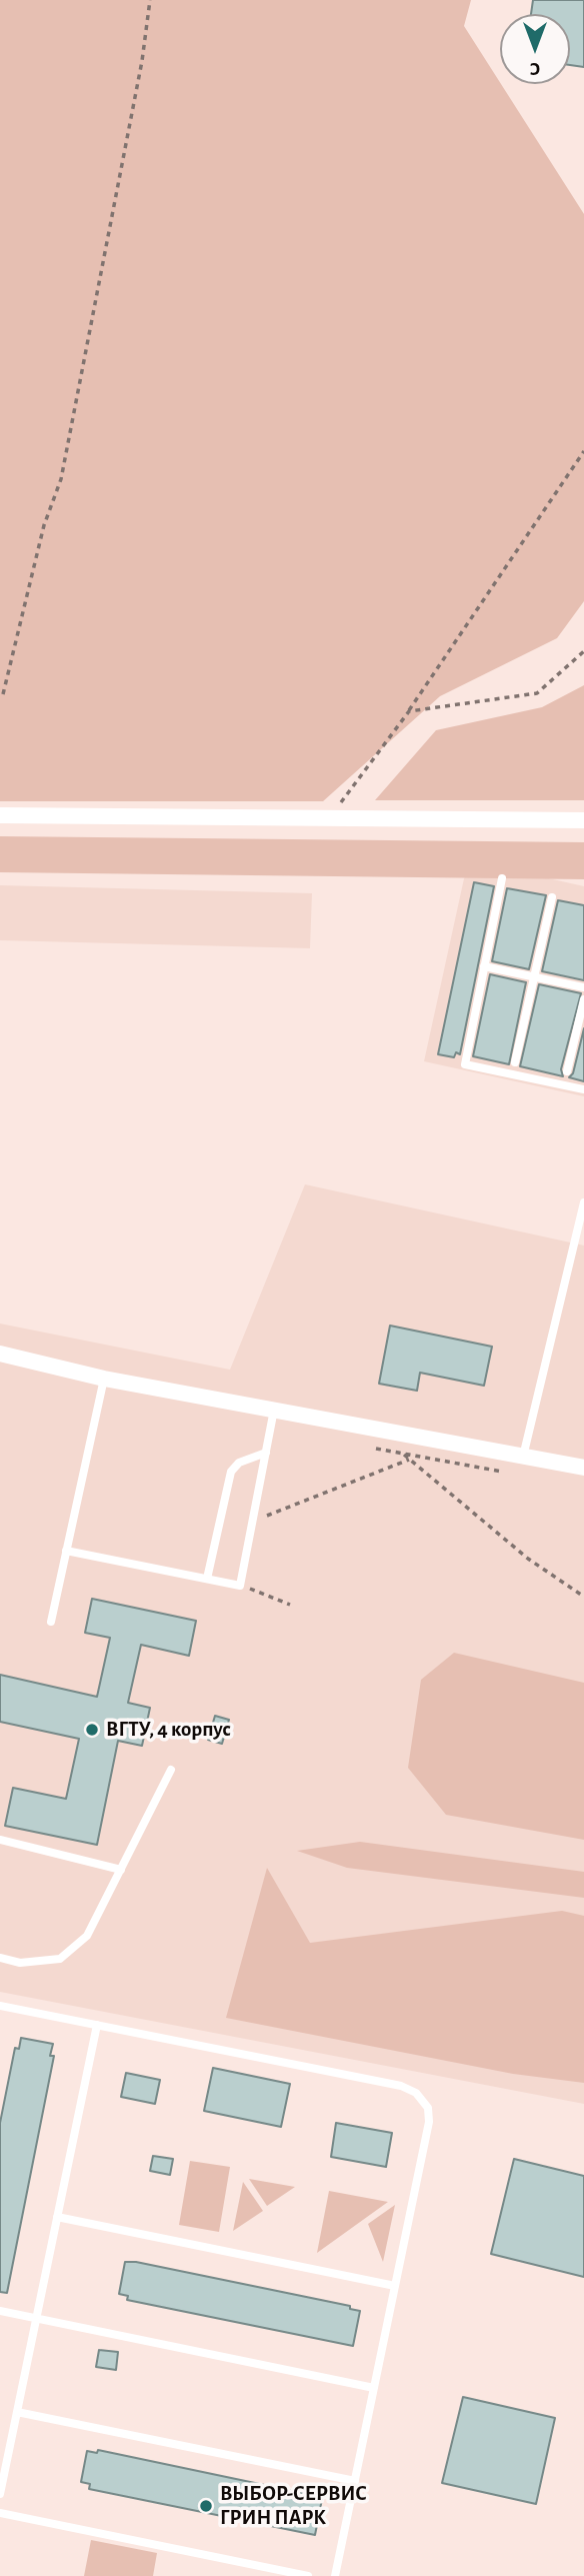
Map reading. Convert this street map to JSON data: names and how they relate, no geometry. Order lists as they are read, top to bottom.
{
  "places": ["ВГТУ, 4 корпус", "ВЫБОР-СЕРВИС ГРИН ПАРК"],
  "north": "bottom"
}
